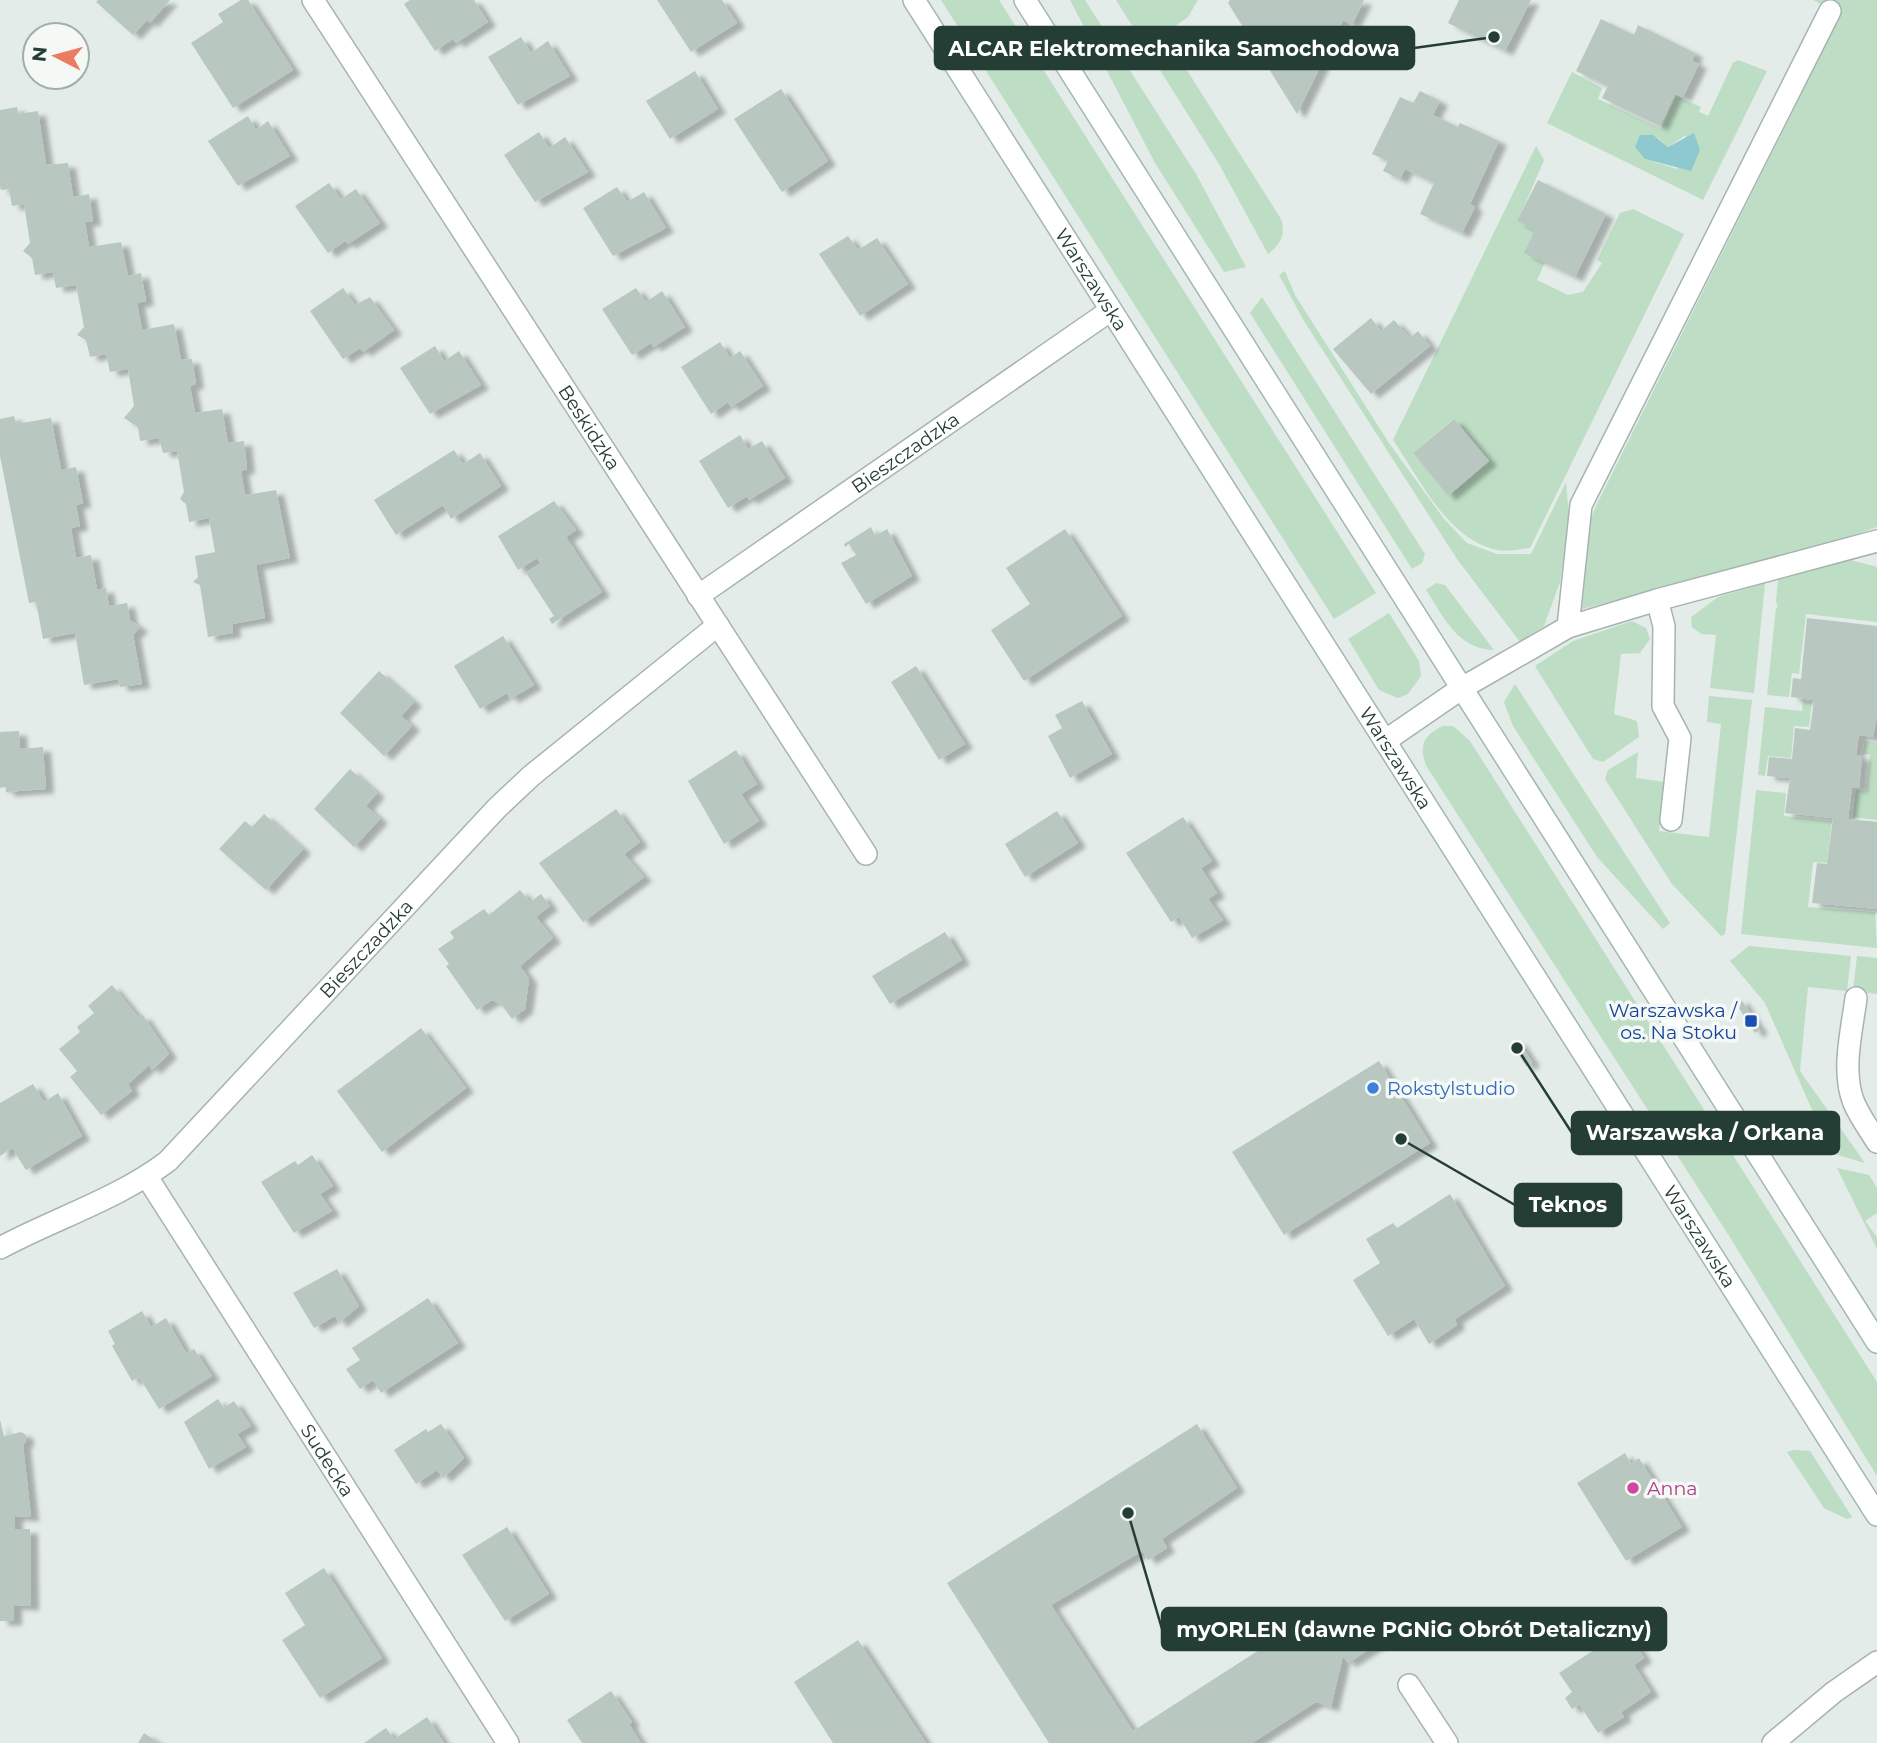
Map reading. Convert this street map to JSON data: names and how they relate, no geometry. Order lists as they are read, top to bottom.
{
  "streets": {
    "street": [
      "Warszawska",
      "Beskidzka",
      "Bieszczadzka",
      "Sudecka"
    ]
  },
  "crossings": [
    ["Warszawska", "Bieszczadzka"],
    ["Beskidzka", "Bieszczadzka"],
    ["Bieszczadzka", "Sudecka"]
  ],
  "places": {
    "other": [
      "ALCAR Elektromechanika Samochodowa",
      "Warszawska / Orkana",
      "Rokstylstudio",
      "Teknos",
      "Anna",
      "myORLEN (dawne PGNiG Obrót Detaliczny)"
    ],
    "transit": ["Warszawska / os. Na Stoku"]
  },
  "north": "left"
}
